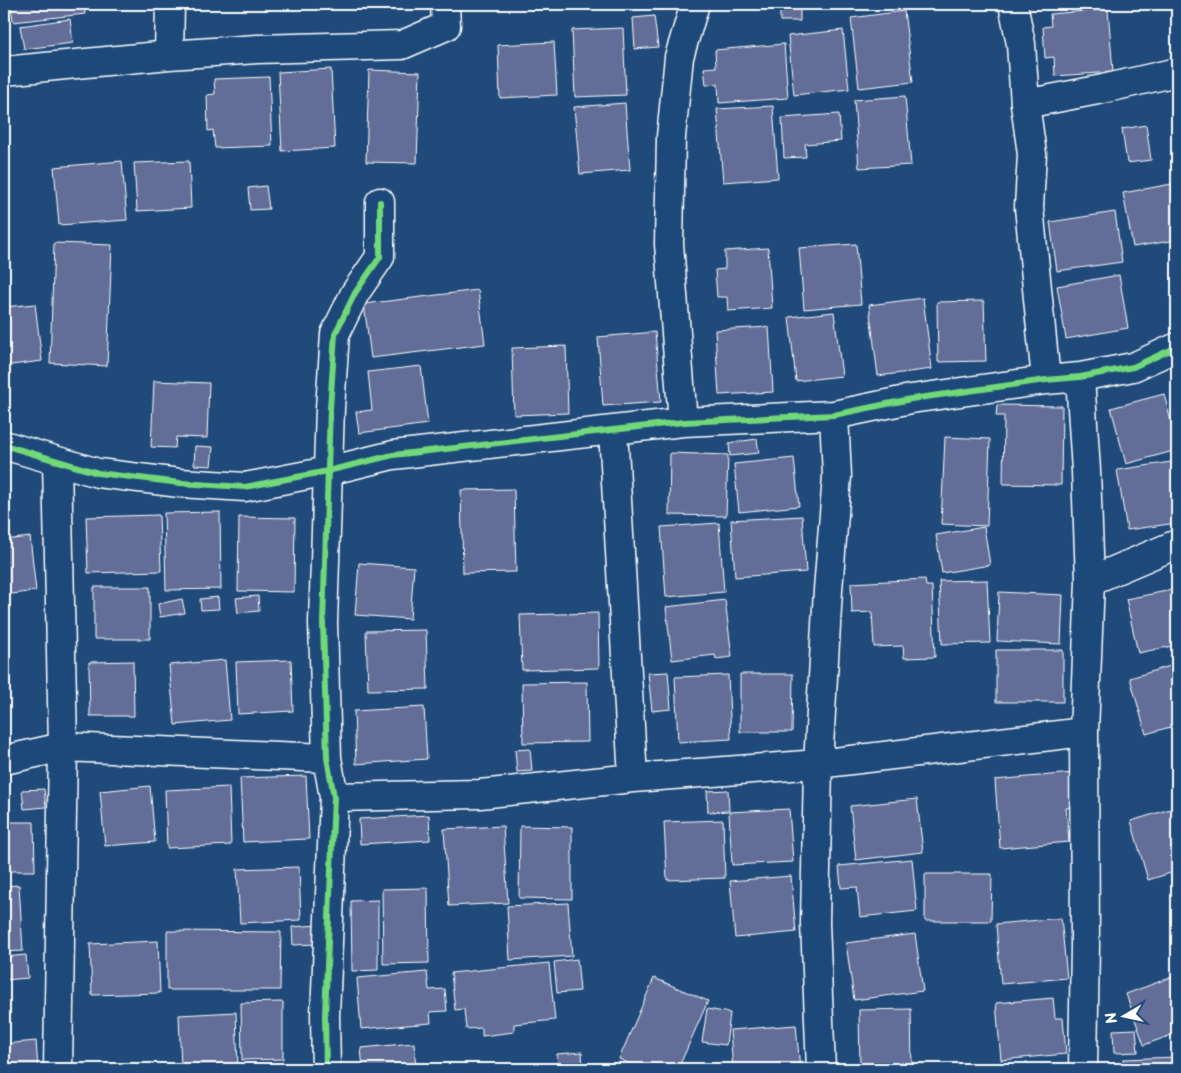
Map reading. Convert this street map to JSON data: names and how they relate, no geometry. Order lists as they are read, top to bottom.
{
  "north": "left"
}
